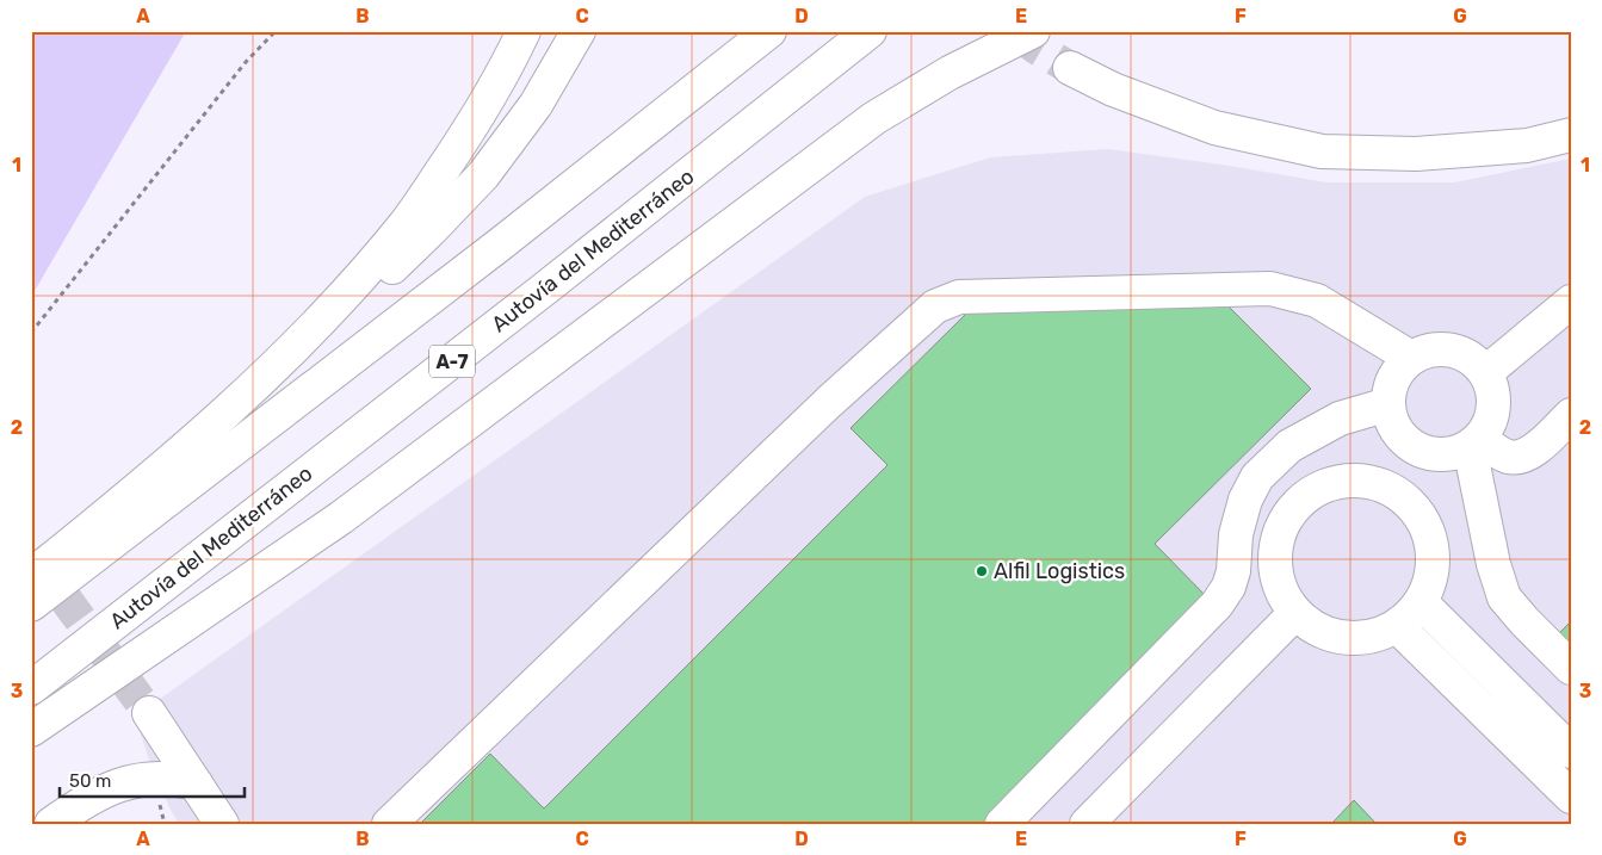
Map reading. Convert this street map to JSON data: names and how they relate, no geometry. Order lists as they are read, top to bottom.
{
  "streets": {
    "main road": ["Autovía del Mediterráneo", "A-7"]
  },
  "places": ["Alfil Logistics"],
  "scale_bar": "50 m",
  "grid": {
    "columns": [
      "A",
      "B",
      "C",
      "D",
      "E",
      "F",
      "G"
    ],
    "rows": ["1", "2", "3"]
  }
}
